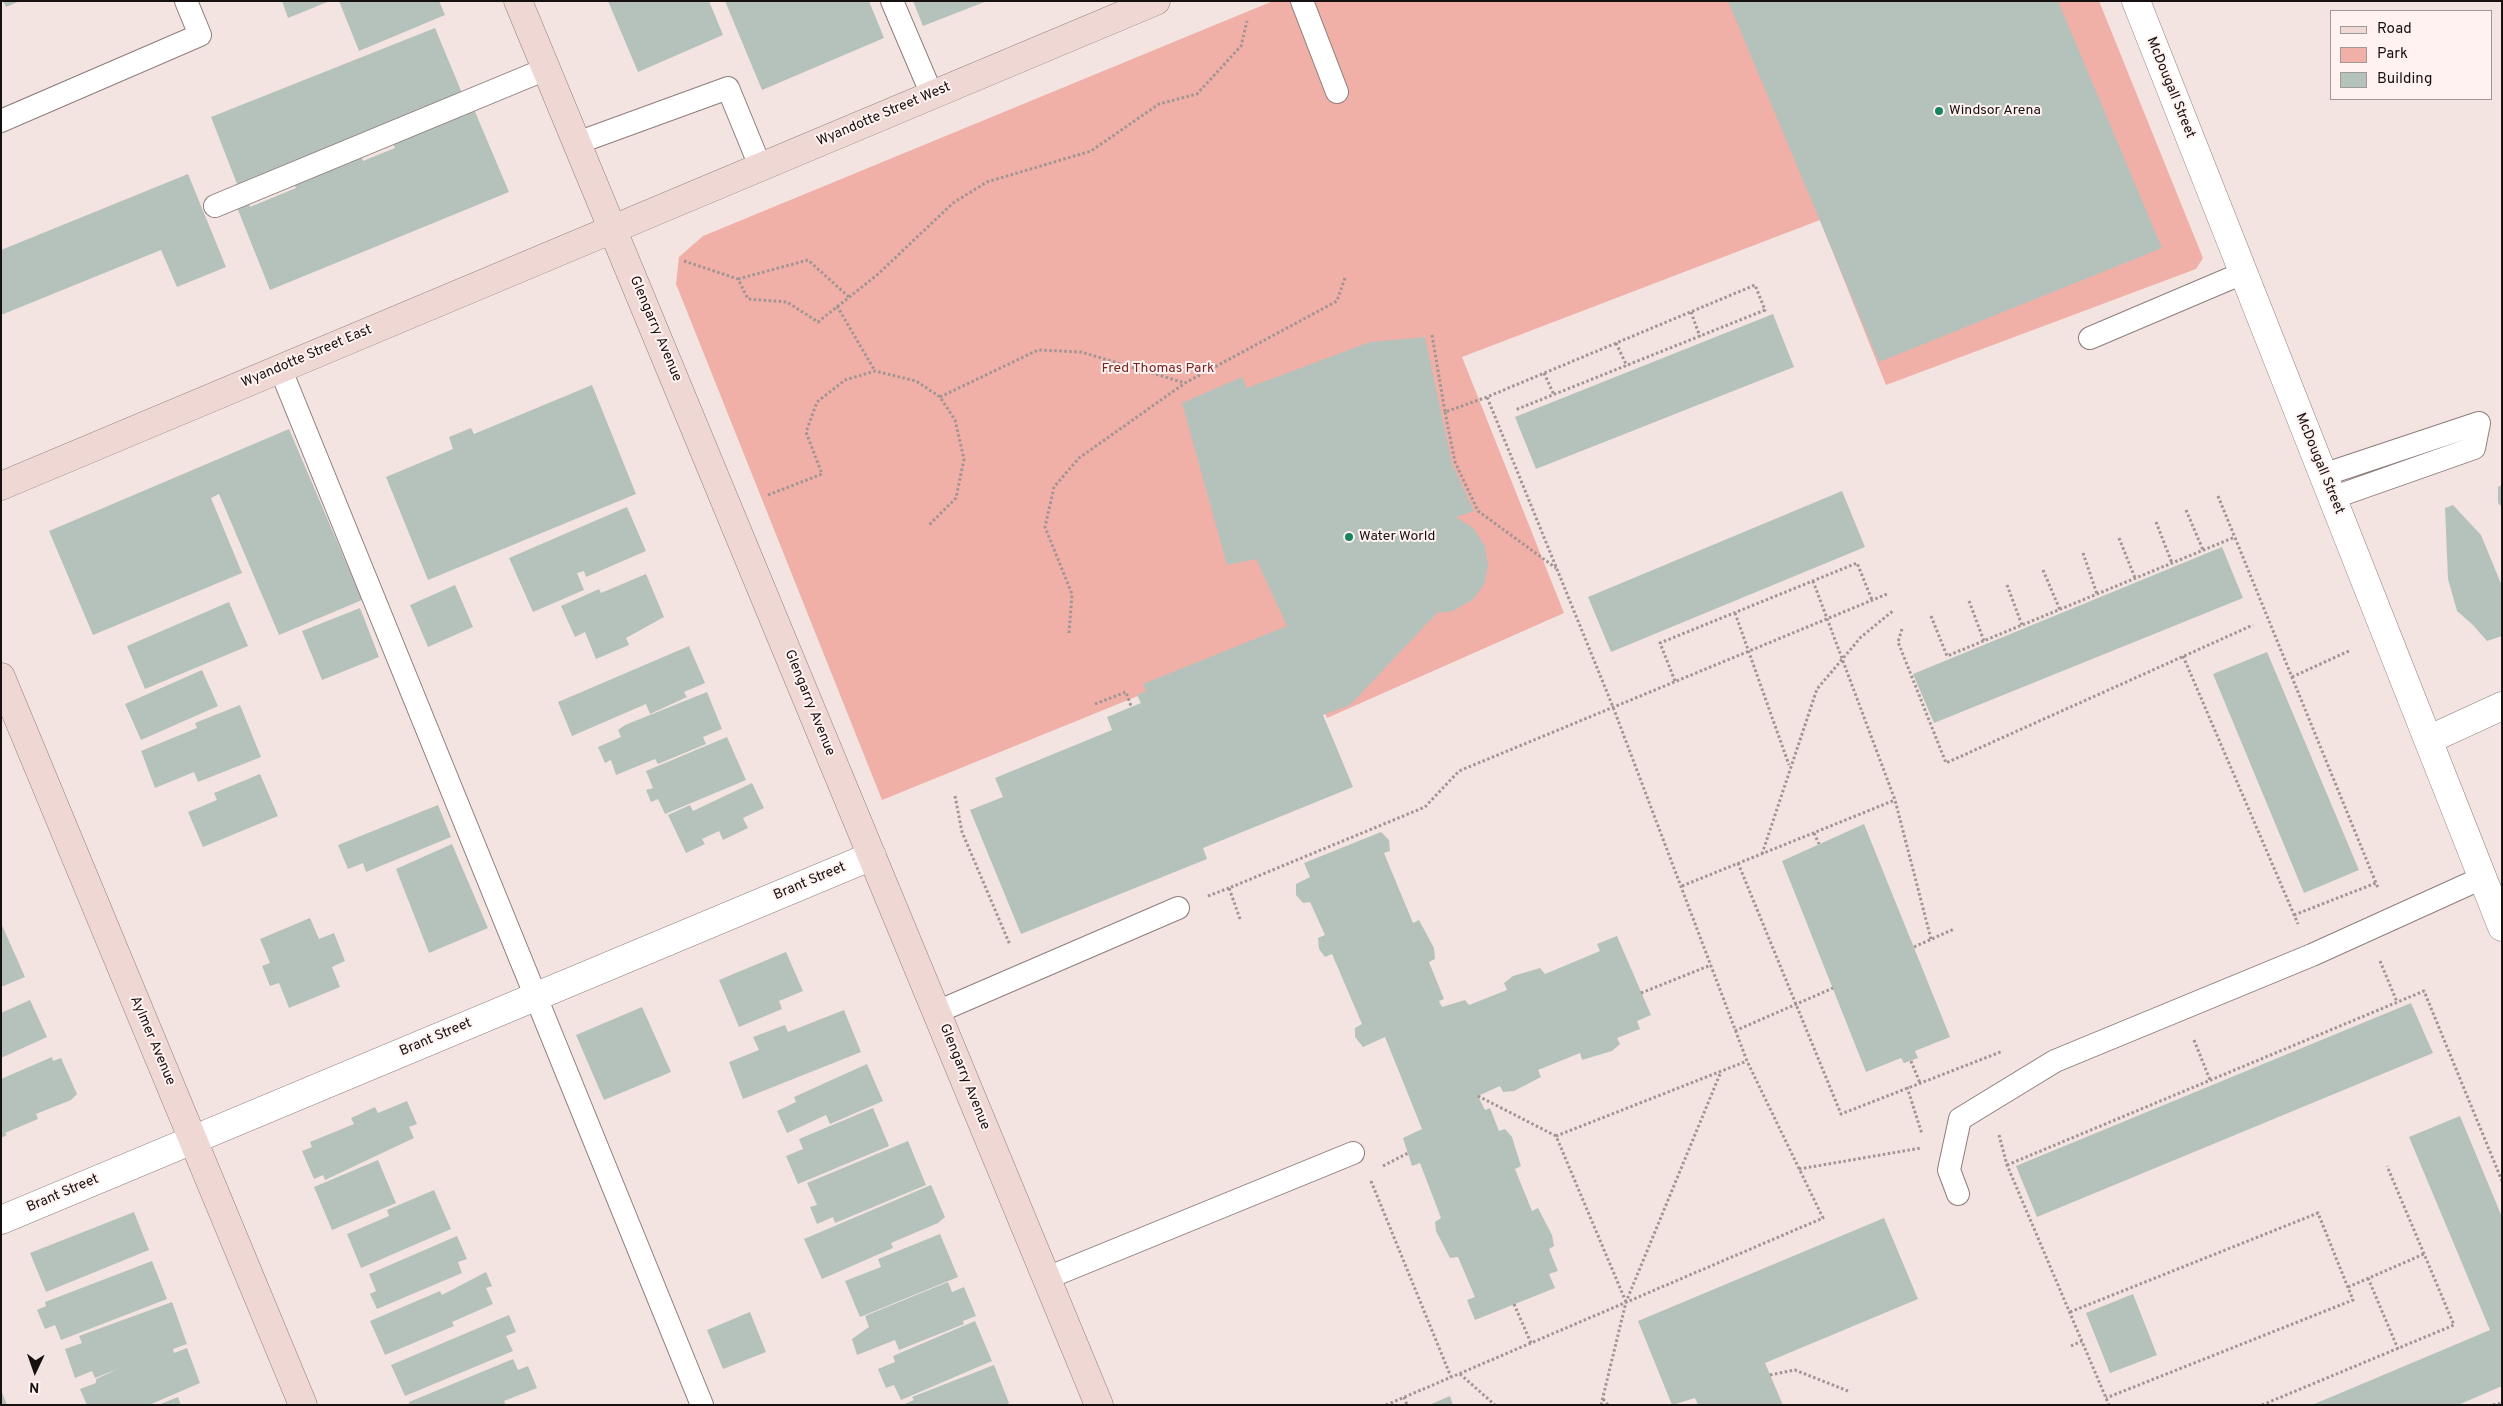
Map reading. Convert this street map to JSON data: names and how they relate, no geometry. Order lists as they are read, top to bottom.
{
  "streets": {
    "main road": [
      "Wyandotte Street West",
      "Glengarry Avenue",
      "Wyandotte Street East",
      "Aylmer Avenue"
    ],
    "street": ["McDougall Street", "Brant Street"]
  },
  "crossings": [
    ["Wyandotte Street West", "Glengarry Avenue"],
    ["Wyandotte Street West", "Wyandotte Street East"],
    ["Glengarry Avenue", "Wyandotte Street East"],
    ["Glengarry Avenue", "Brant Street"],
    ["Brant Street", "Aylmer Avenue"]
  ],
  "parks": ["Fred Thomas Park"],
  "places": ["Windsor Arena", "Water World"],
  "legend": ["Road", "Park", "Building"],
  "north": "bottom"
}
